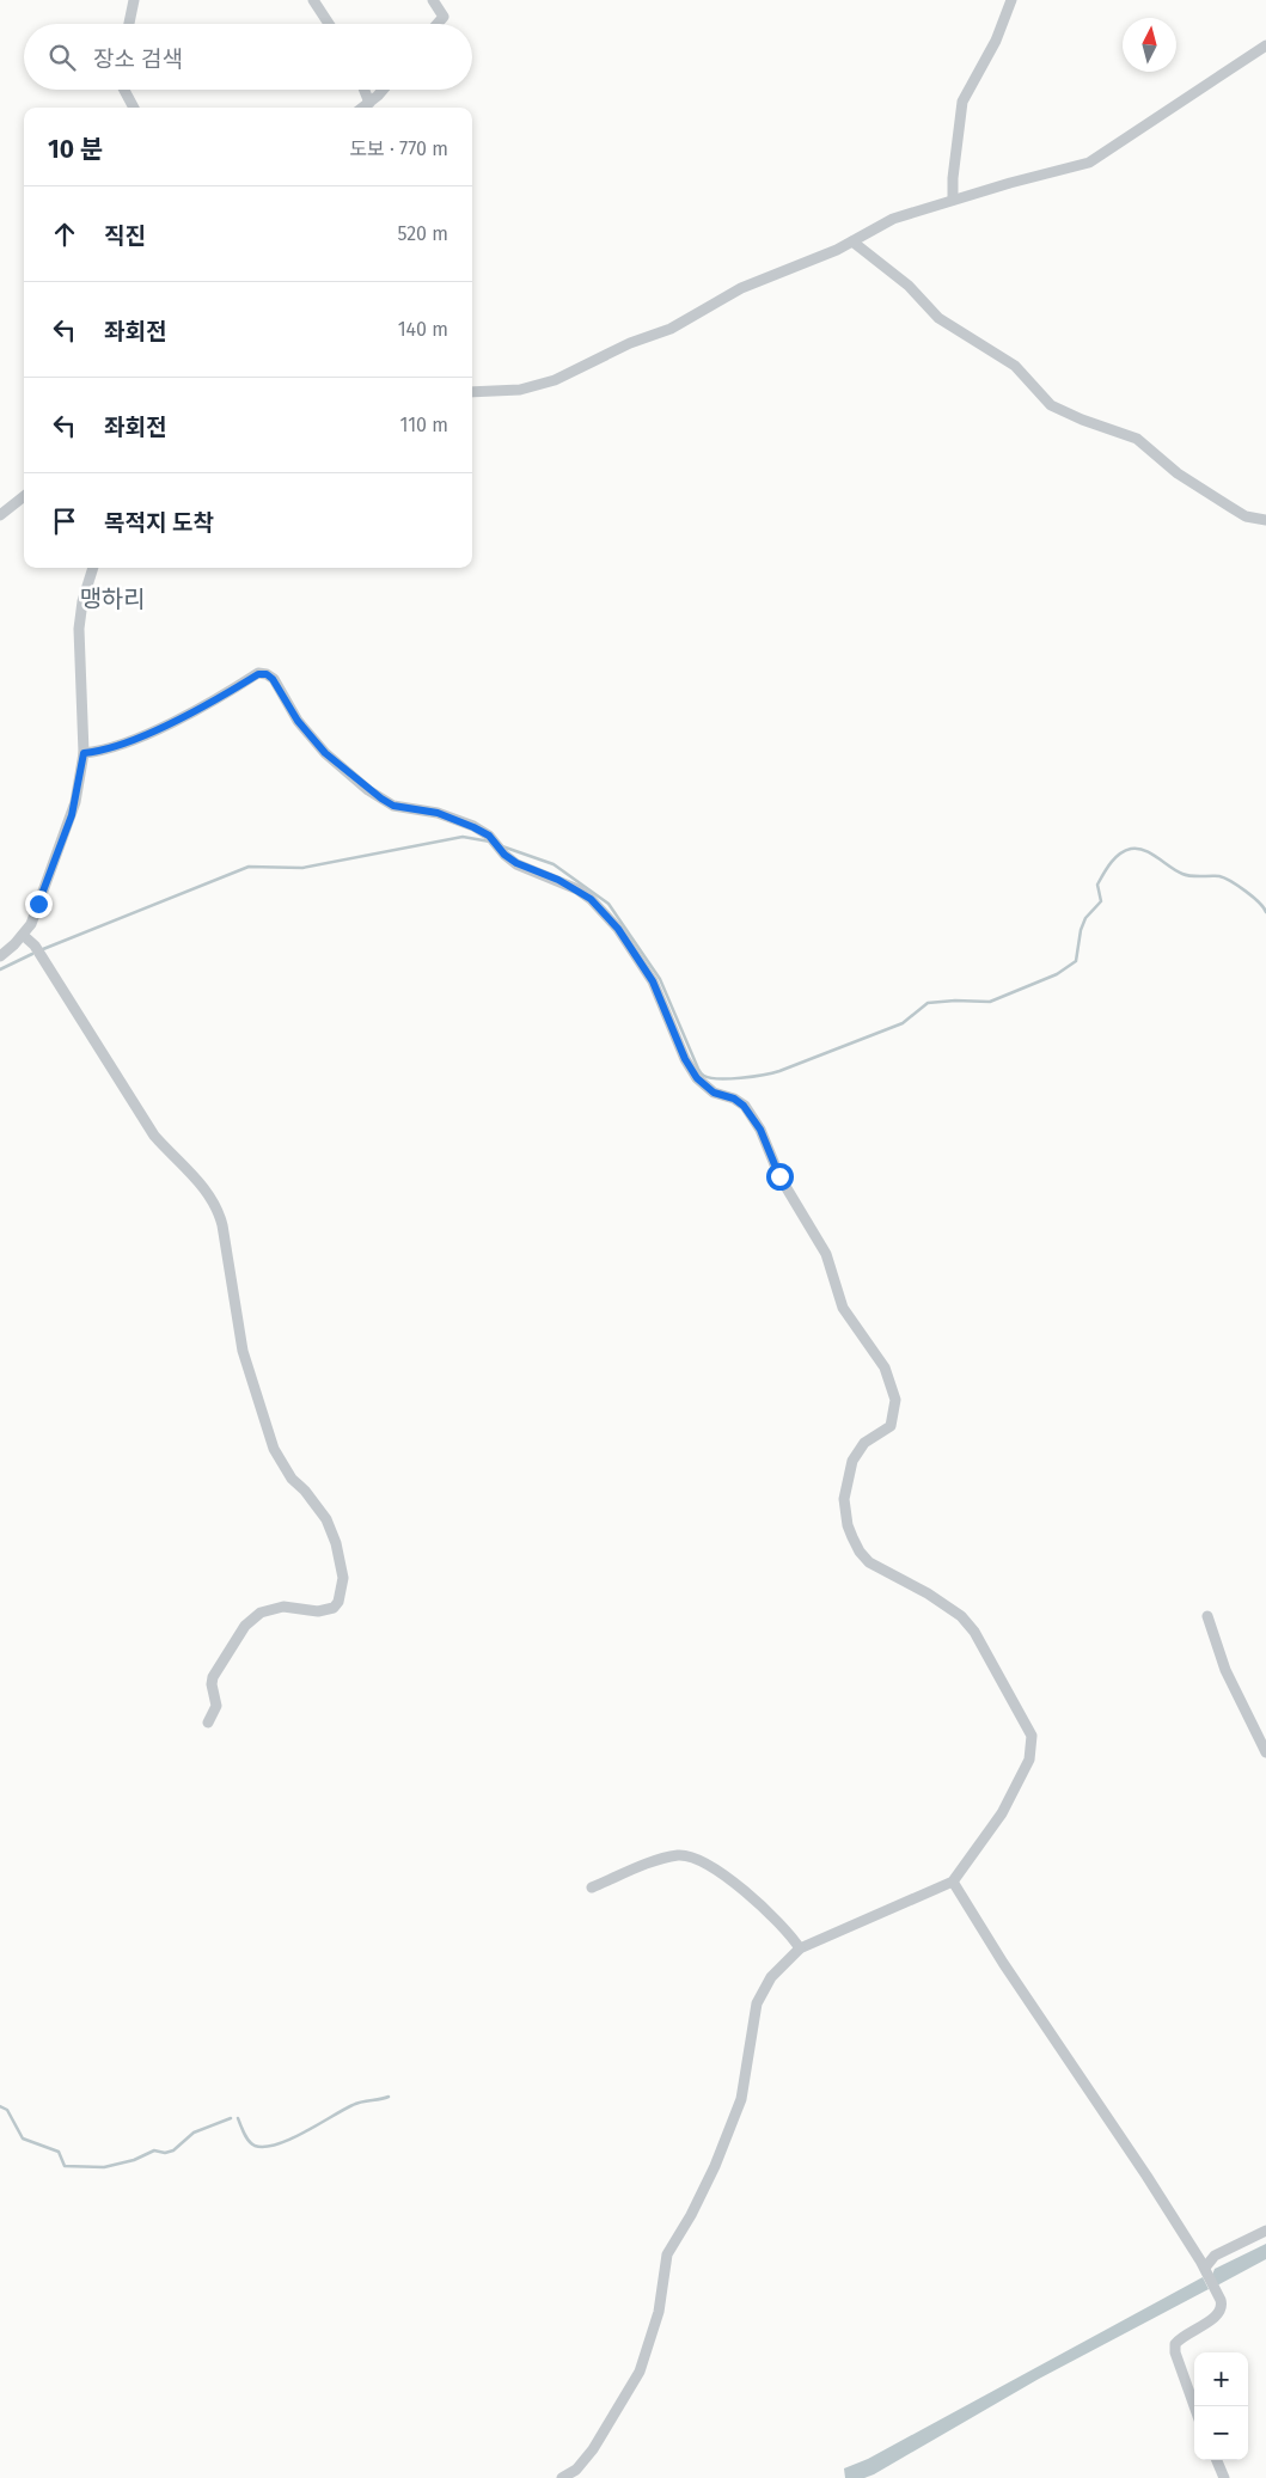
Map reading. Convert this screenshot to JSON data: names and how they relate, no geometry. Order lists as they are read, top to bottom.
{
  "districts": ["맹하리"],
  "north": "top",
  "page": {
    "search": "장소 검색",
    "heading": ["10 분", "도보 · 770 m"],
    "list": [
      ["직진", "520 m"],
      ["좌회전", "140 m"],
      ["좌회전", "110 m"],
      "목적지 도착"
    ],
    "map_buttons": ["+", "−"]
  }
}
